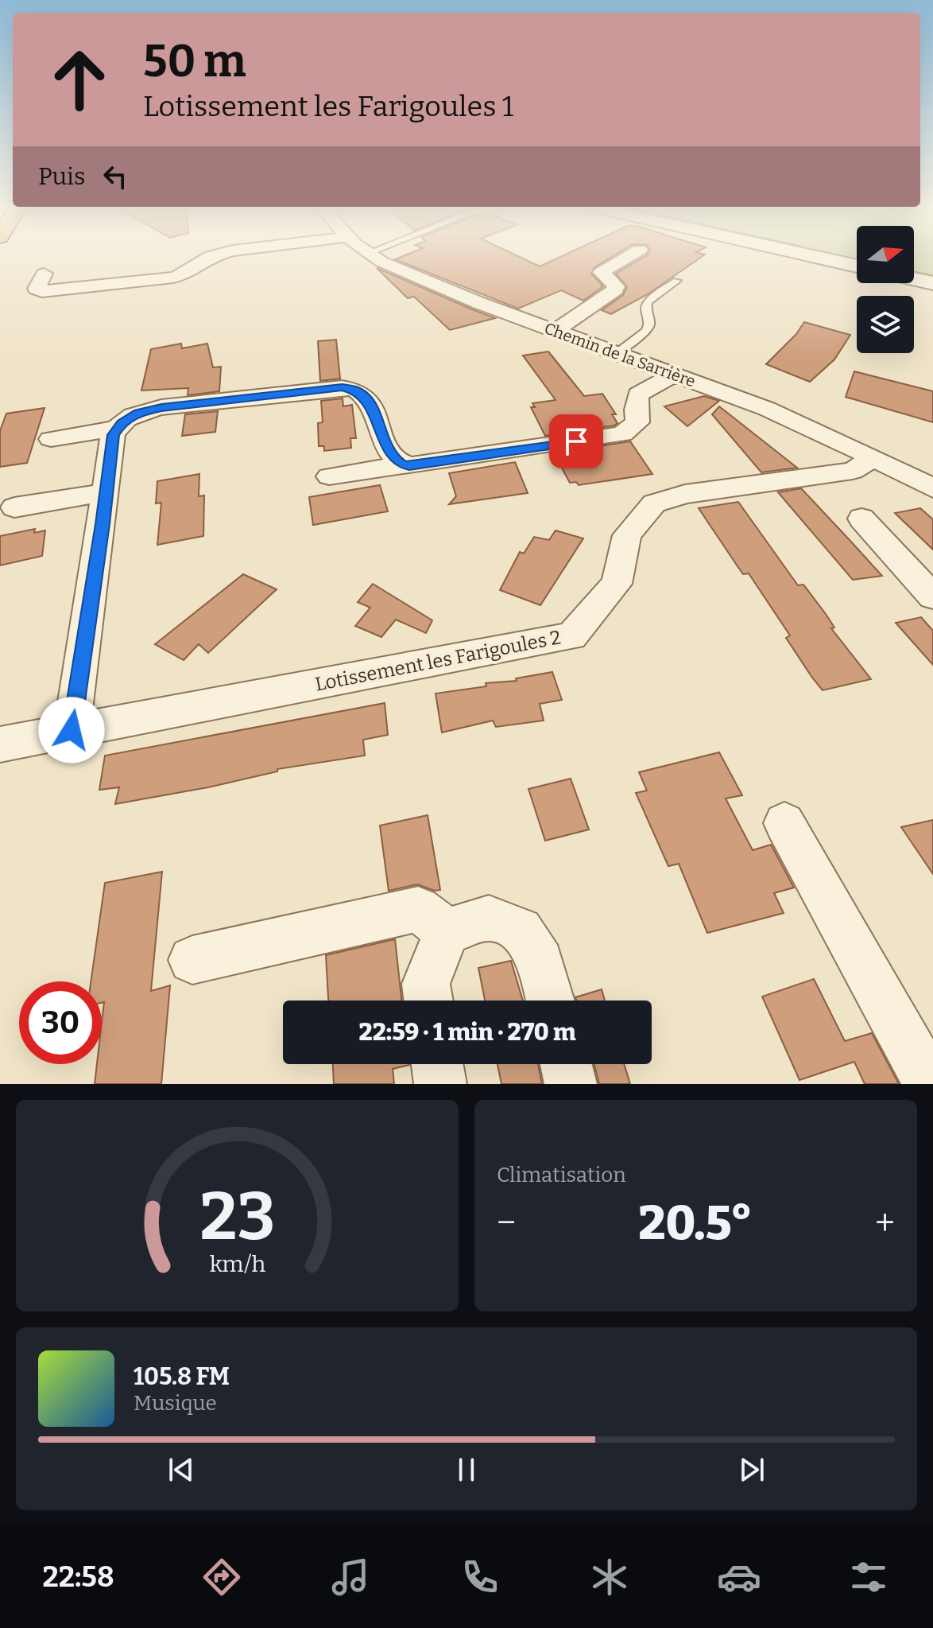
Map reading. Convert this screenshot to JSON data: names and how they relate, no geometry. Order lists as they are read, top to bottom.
{
  "streets": {
    "street": ["Chemin de la Sarrière", "Lotissement les Farigoules 2"]
  },
  "crossings": [
    ["Chemin de la Sarrière", "Lotissement les Farigoules 2"]
  ],
  "north": "right",
  "page": {
    "turn": ["50 m", "Lotissement les Farigoules 1"],
    "then": "Puis",
    "limit": "30",
    "trip": "22:59 · 1 min · 270 m",
    "tile": "Climatisation",
    "heat": ["−", "20.5°", "+"],
    "song": ["105.8 FM", "Musique"],
    "tabs": "22:58",
    "gauge": ["23", "km/h"]
  }
}
